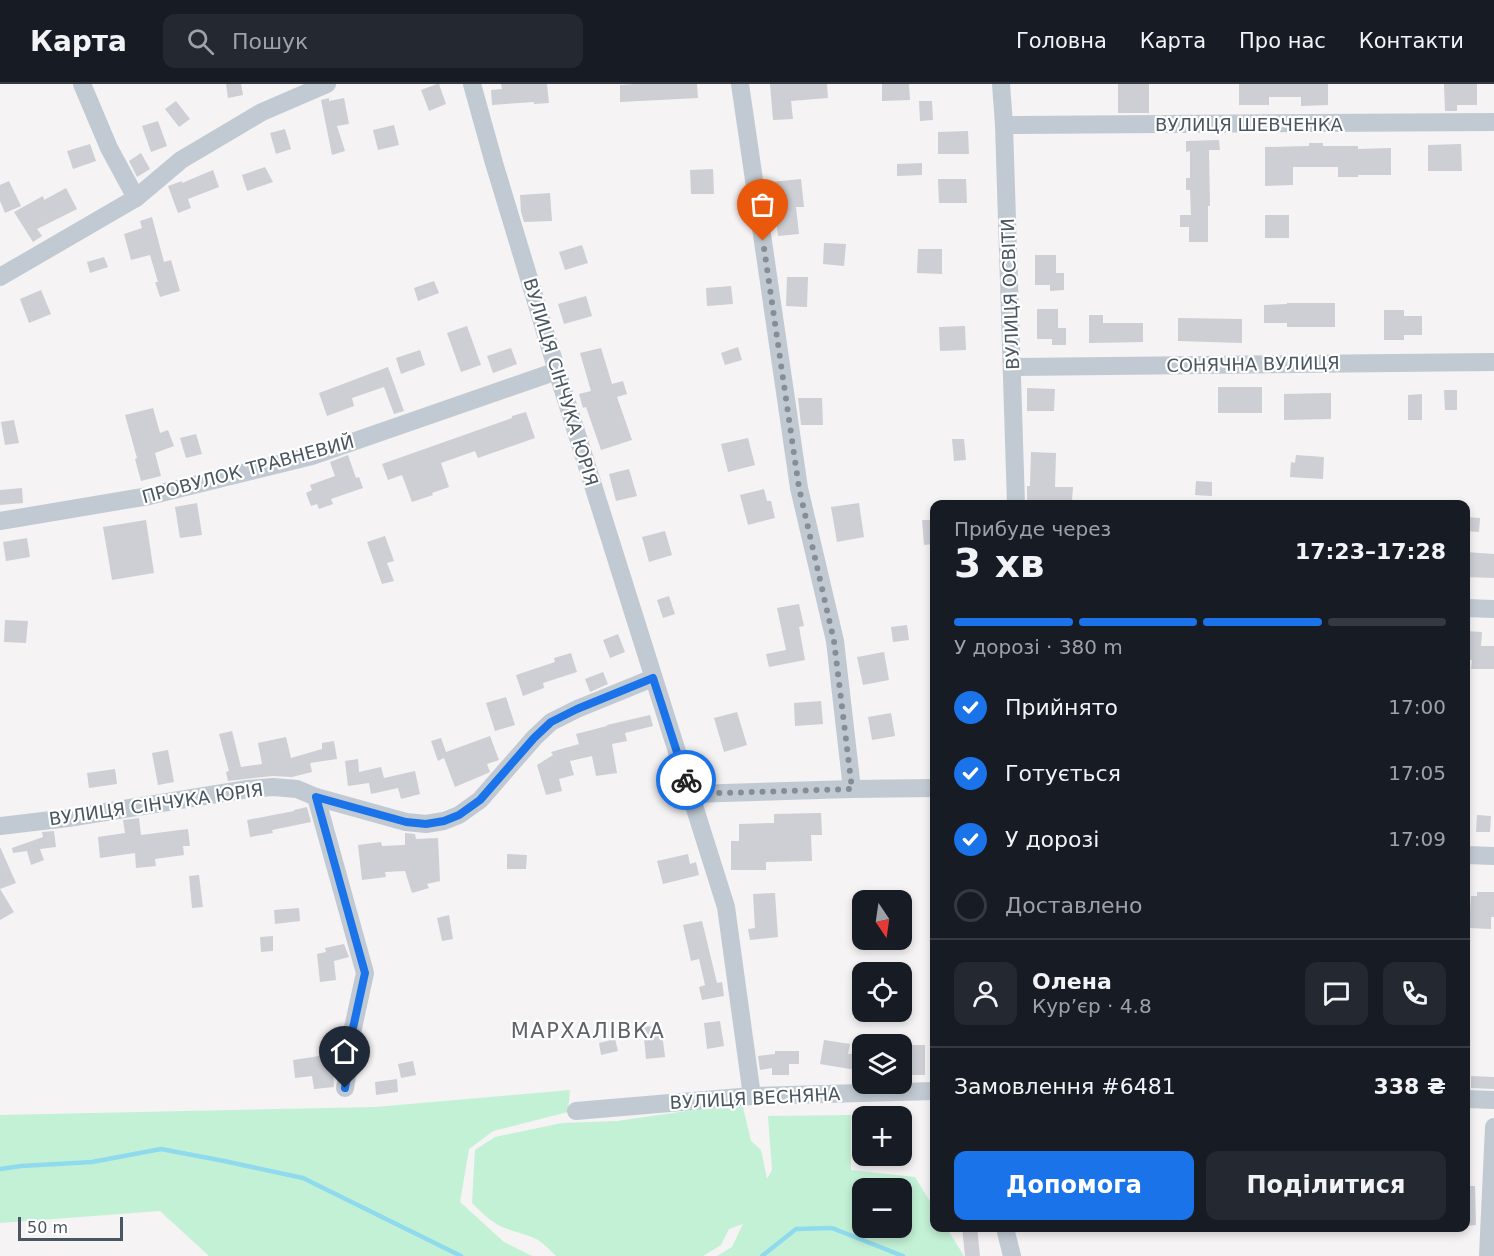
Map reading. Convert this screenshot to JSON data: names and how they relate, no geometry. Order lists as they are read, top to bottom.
{
  "streets": {
    "street": [
      "ВУЛИЦЯ ШЕВЧЕНКА",
      "ВУЛИЦЯ ОСВІТИ",
      "СОНЯЧНА ВУЛИЦЯ",
      "ВУЛИЦЯ СІНЧУКА ЮРІЯ",
      "ПРОВУЛОК ТРАВНЕВИЙ",
      "ВУЛИЦЯ ВЕСНЯНА"
    ]
  },
  "crossings": [
    ["ВУЛИЦЯ ШЕВЧЕНКА", "ВУЛИЦЯ ОСВІТИ"],
    ["ВУЛИЦЯ ОСВІТИ", "СОНЯЧНА ВУЛИЦЯ"],
    ["ВУЛИЦЯ СІНЧУКА ЮРІЯ", "ПРОВУЛОК ТРАВНЕВИЙ"],
    ["ВУЛИЦЯ СІНЧУКА ЮРІЯ", "ВУЛИЦЯ ВЕСНЯНА"]
  ],
  "districts": ["МАРХАЛІВКА"],
  "scale_bar": "50 m",
  "north": "bottom",
  "page": {
    "header": "Карта",
    "search": "Пошук",
    "nav": [
      "Головна",
      "Карта",
      "Про нас",
      "Контакти"
    ],
    "heading": ["3 хв", "Прибуде через", "17:23–17:28"],
    "panel": [
      "Олена",
      "Кур’єр · 4.8",
      "Замовлення #6481",
      "338 ₴"
    ],
    "bar": "У дорозі · 380 m",
    "list": [
      ["Прийнято", "17:00"],
      ["Готується", "17:05"],
      ["У дорозі", "17:09"],
      "Доставлено"
    ],
    "map_buttons": ["+", "−"],
    "buttons": ["Допомога", "Поділитися"],
    "scale": "50 m"
  }
}
